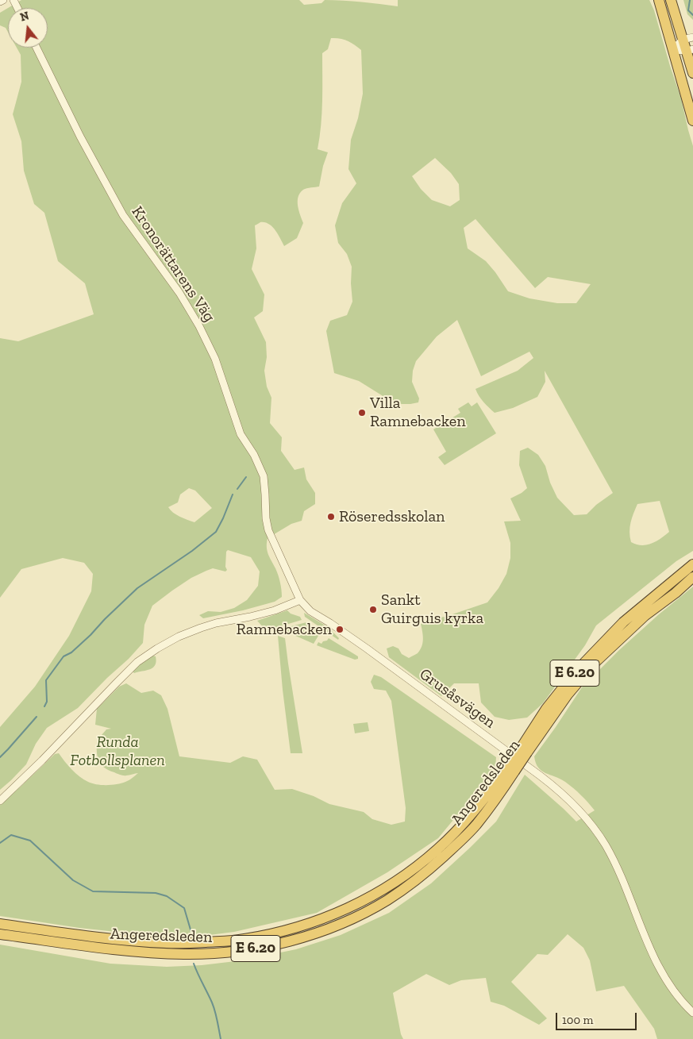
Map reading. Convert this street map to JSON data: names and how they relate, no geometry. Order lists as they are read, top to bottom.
{
  "streets": {
    "highway": ["E 6.20", "Angeredsleden"],
    "street": ["Kronorättarens Väg", "Grusåsvägen"]
  },
  "crossings": [
    ["Kronorättarens Väg", "Grusåsvägen"]
  ],
  "parks": ["Runda Fotbollsplanen"],
  "places": [
    "Villa Ramnebacken",
    "Röseredsskolan",
    "Sankt Guirguis kyrka",
    "Ramnebacken"
  ],
  "scale_bar": "100 m",
  "north": "top"
}
